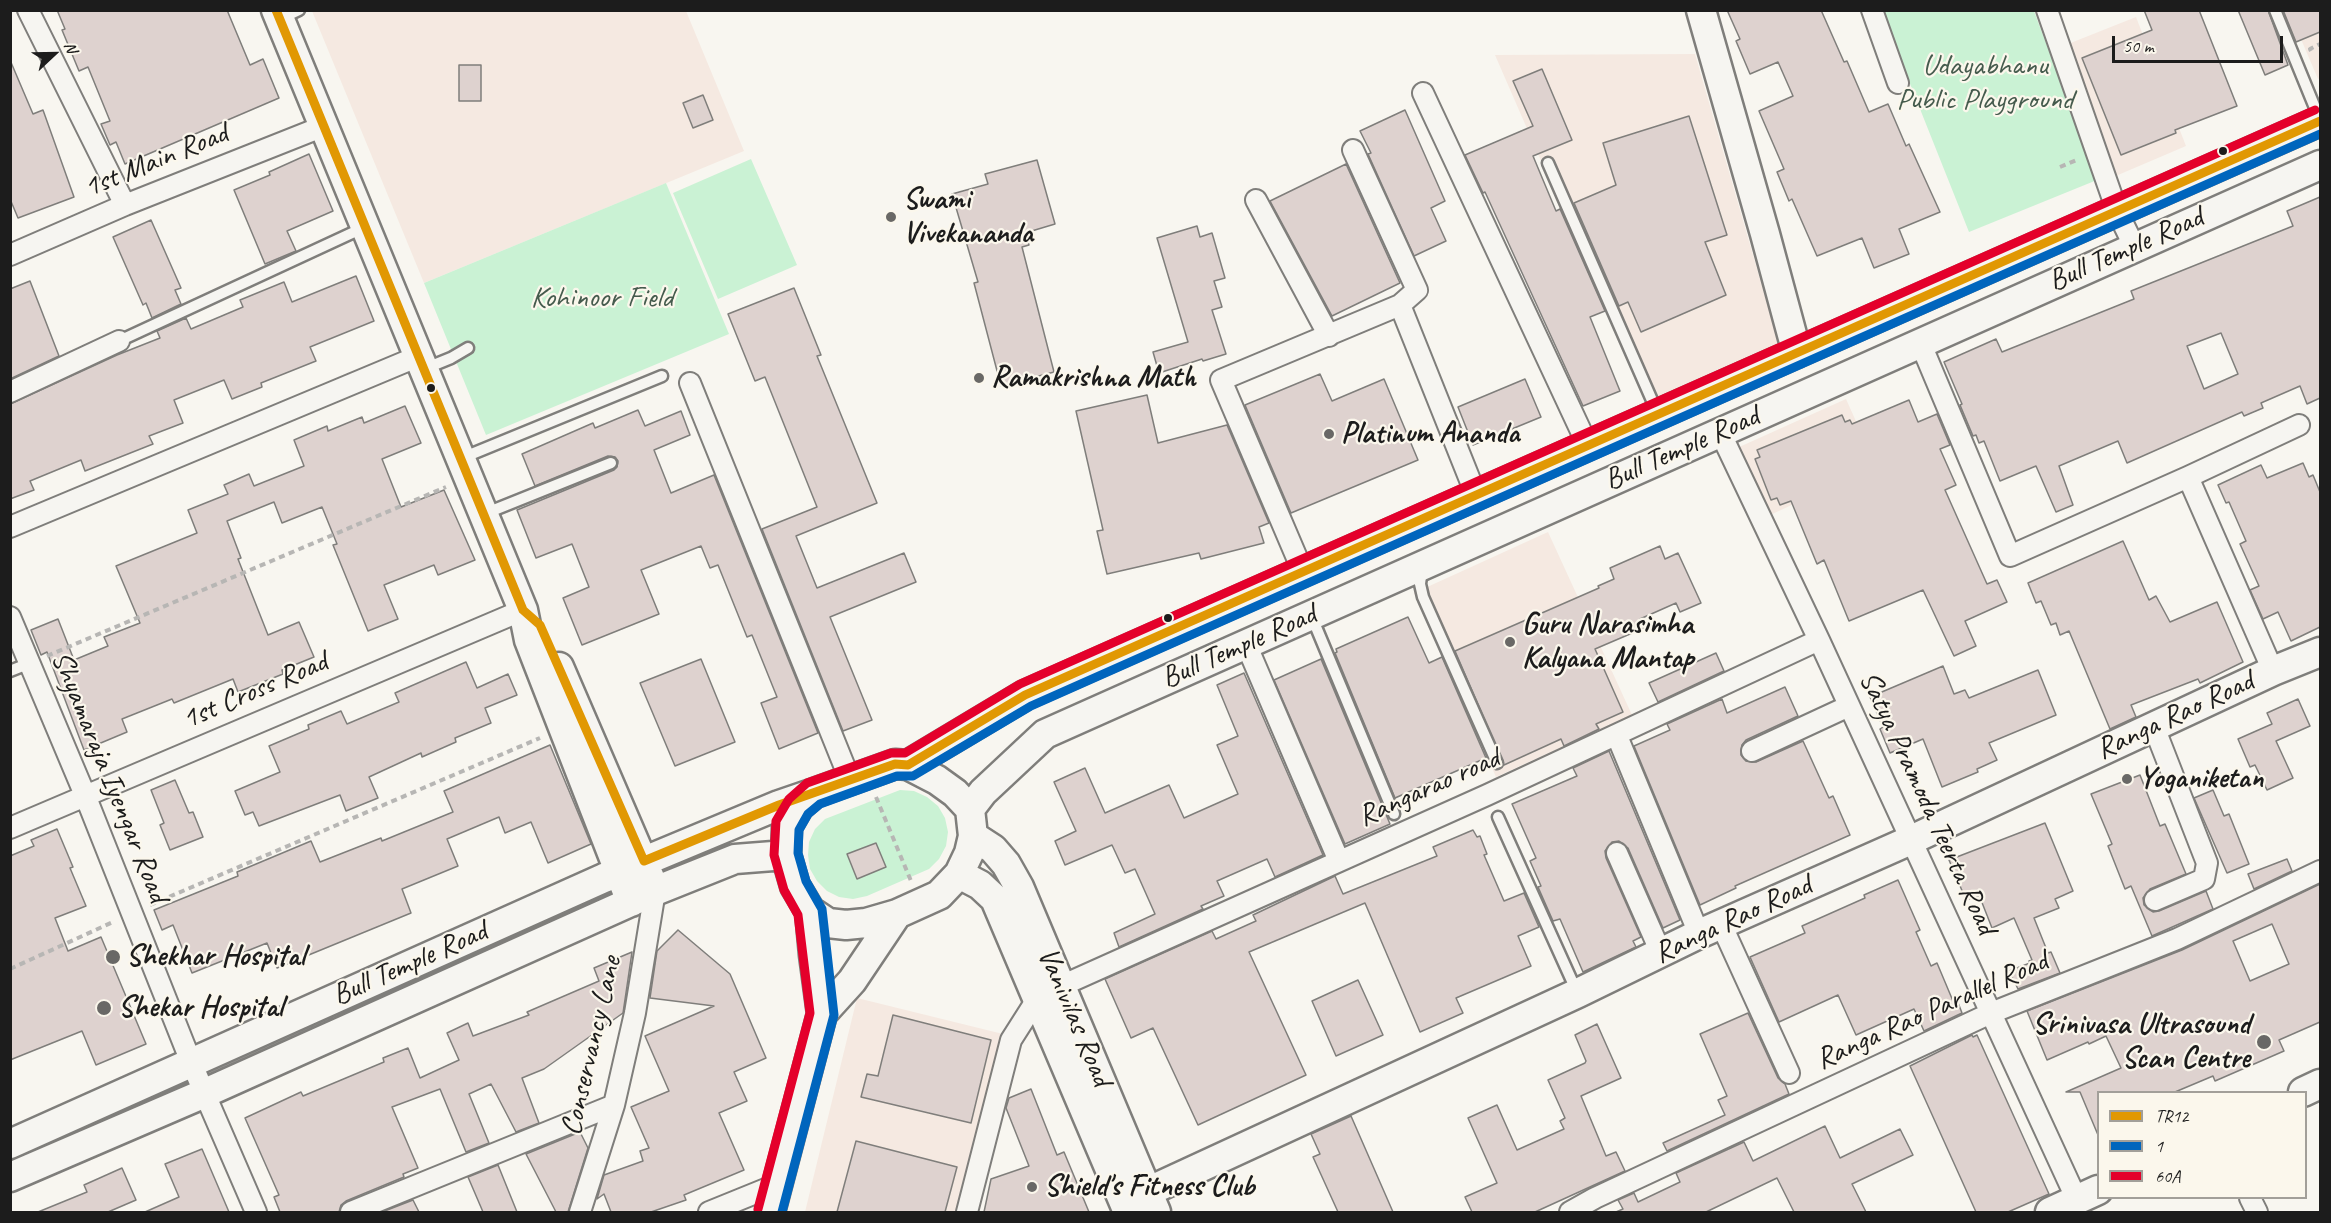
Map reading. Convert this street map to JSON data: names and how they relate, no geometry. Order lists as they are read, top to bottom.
{
  "streets": {
    "main road": ["Bull Temple Road", "Ranga Rao Road", "Vanivilas Road"],
    "street": [
      "1st Main Road",
      "1st Cross Road",
      "Shyamaraja Iyengar Road",
      "Rangarao road",
      "Satya Pramoda Teerta Road",
      "Ranga Rao Parallel Road",
      "Conservancy Lane"
    ]
  },
  "crossings": [
    ["Bull Temple Road", "Shyamaraja Iyengar Road"],
    ["Bull Temple Road", "Satya Pramoda Teerta Road"],
    ["Bull Temple Road", "Vanivilas Road"],
    ["Bull Temple Road", "Conservancy Lane"],
    ["1st Cross Road", "Shyamaraja Iyengar Road"],
    ["Ranga Rao Road", "Satya Pramoda Teerta Road"],
    ["Ranga Rao Road", "Vanivilas Road"],
    ["Rangarao road", "Satya Pramoda Teerta Road"],
    ["Rangarao road", "Vanivilas Road"],
    ["Satya Pramoda Teerta Road", "Ranga Rao Parallel Road"]
  ],
  "parks": ["Udayabhanu Public Playground", "Kohinoor Field"],
  "places": [
    "Swami Vivekananda",
    "Ramakrishna Math",
    "Platinum Ananda",
    "Guru Narasimha Kalyana Mantap",
    "Yoganiketan",
    "Shekhar Hospital",
    "Shekar Hospital",
    "Srinivasa Ultrasound Scan Centre",
    "Shield's Fitness Club"
  ],
  "lines": ["transit line TR12", "transit line 60A", "transit line 1"],
  "legend": ["TR12", "1", "60A"],
  "scale_bar": "50 m",
  "north": "right"
}
